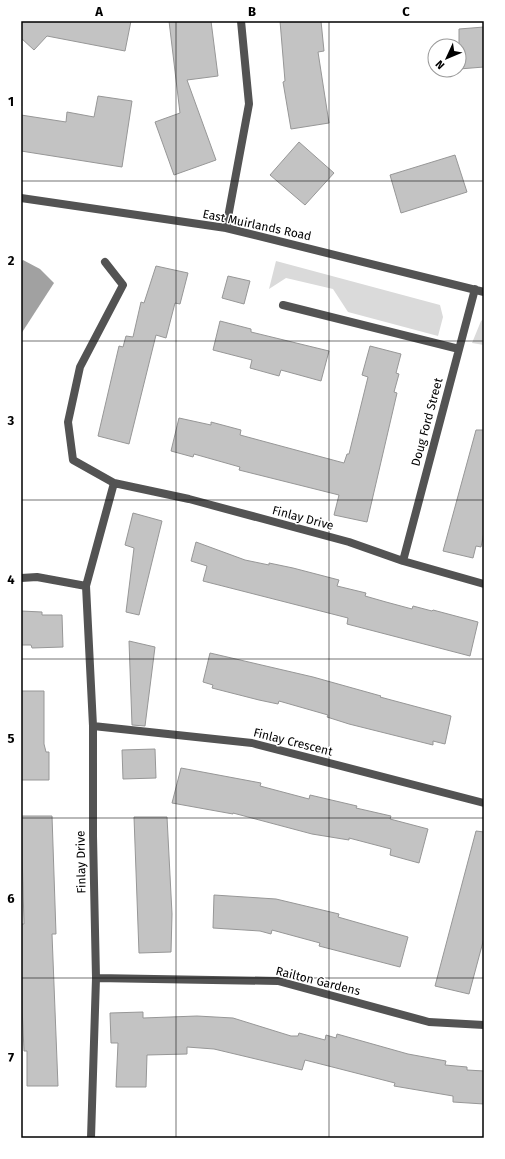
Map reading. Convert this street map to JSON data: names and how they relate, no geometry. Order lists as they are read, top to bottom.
{
  "streets": {
    "street": [
      "East Muirlands Road",
      "Doug Ford Street",
      "Finlay Drive",
      "Finlay Crescent",
      "Railton Gardens"
    ]
  },
  "crossings": [
    ["East Muirlands Road", "Doug Ford Street"],
    ["Doug Ford Street", "Finlay Drive"],
    ["Finlay Drive", "Finlay Crescent"],
    ["Finlay Drive", "Railton Gardens"]
  ],
  "north": "bottom left",
  "grid": {
    "columns": ["A", "B", "C"],
    "rows": [
      "1",
      "2",
      "3",
      "4",
      "5",
      "6",
      "7"
    ]
  }
}
